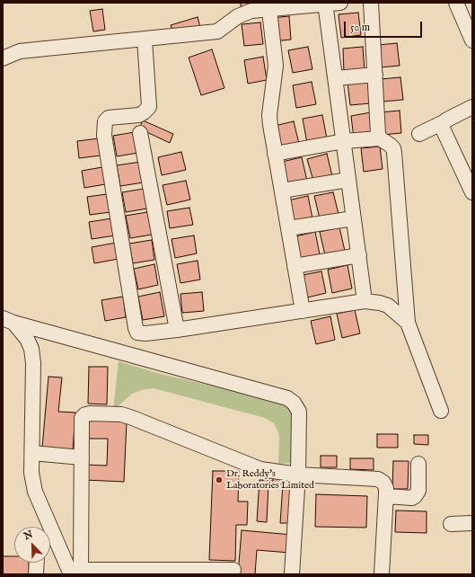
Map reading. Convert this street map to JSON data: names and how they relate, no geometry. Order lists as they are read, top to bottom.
{
  "places": ["Dr. Reddy's Laboratories Limited"],
  "scale_bar": "50 m",
  "north": "top left"
}
